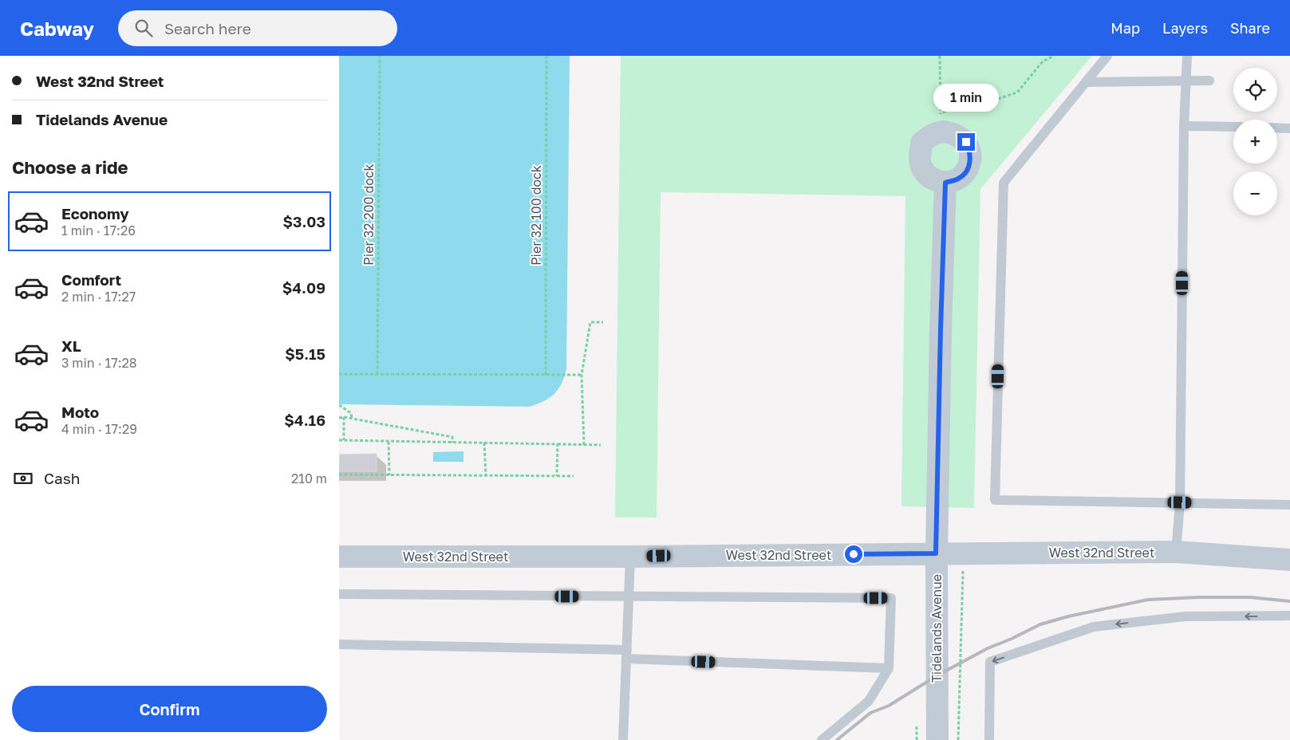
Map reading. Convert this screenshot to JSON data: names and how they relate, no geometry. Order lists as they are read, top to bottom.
{
  "streets": {
    "street": ["West 32nd Street", "Tidelands Avenue"],
    "path": ["Pier 32 200 dock", "Pier 32 100 dock"]
  },
  "crossings": [
    ["West 32nd Street", "Tidelands Avenue"]
  ],
  "page": {
    "header": "Cabway",
    "search": "Search here",
    "nav": ["Map", "Layers", "Share"],
    "banner": ["West 32nd Street", "Tidelands Avenue"],
    "map_buttons": ["+", "−"],
    "bubble": "1 min",
    "heading": "Choose a ride",
    "list": [
      {
        "name": "Economy",
        "note": "1 min · 17:26",
        "value": "$3.03"
      },
      {
        "name": "Comfort",
        "note": "2 min · 17:27",
        "value": "$4.09"
      },
      {
        "name": "XL",
        "note": "3 min · 17:28",
        "value": "$5.15"
      },
      {
        "name": "Moto",
        "note": "4 min · 17:29",
        "value": "$4.16"
      }
    ],
    "pay": ["Cash", "210 m"],
    "buttons": "Confirm"
  }
}
